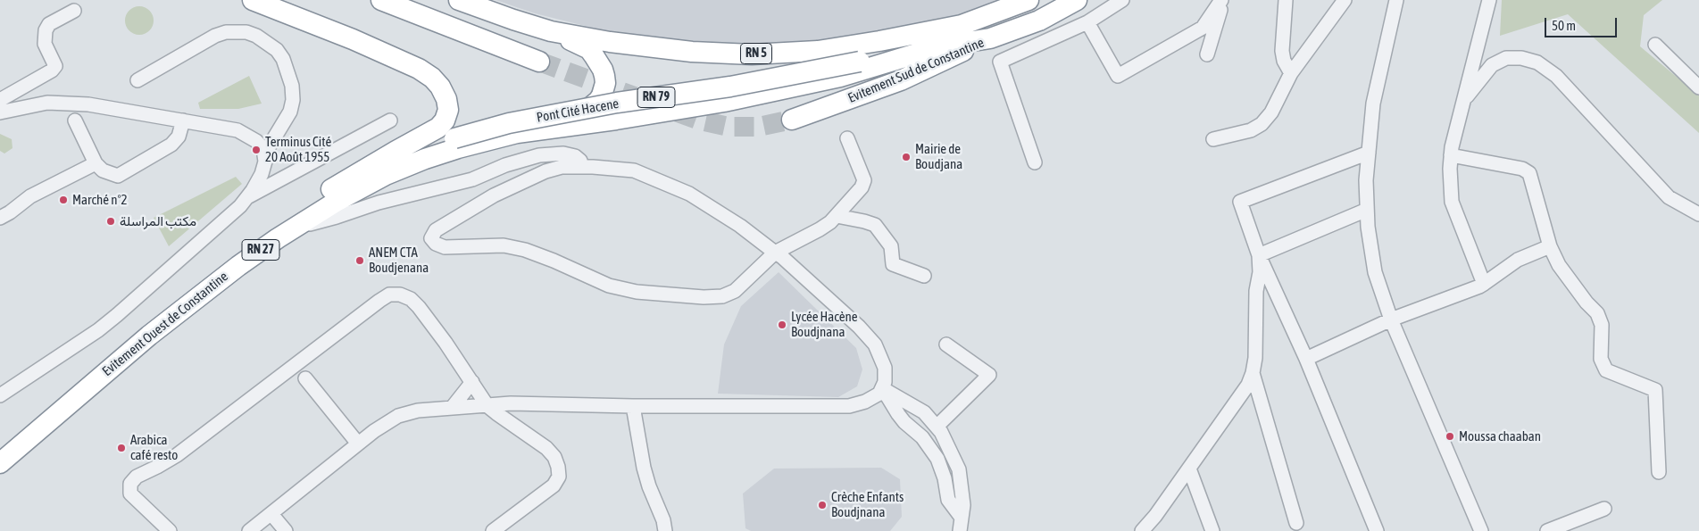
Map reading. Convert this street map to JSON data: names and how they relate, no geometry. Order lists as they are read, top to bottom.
{
  "streets": {
    "highway": [
      "RN 5",
      "Evitement Sud de Constantine",
      "RN 79",
      "Pont Cité Hacene",
      "RN 27",
      "Evitement Ouest de Constantine"
    ]
  },
  "crossings": [
    ["RN 5", "RN 79"],
    ["Evitement Sud de Constantine", "RN 79"],
    ["RN 79", "Pont Cité Hacene"],
    ["Pont Cité Hacene", "Evitement Ouest de Constantine"]
  ],
  "places": [
    "Terminus Cité 20 Août 1955",
    "Mairie de Boudjana",
    "Marché n°2",
    "مكتب المراسلة",
    "ANEM CTA Boudjenana",
    "Lycée Hacène Boudjnana",
    "Moussa chaaban",
    "Arabica café resto",
    "Crèche Enfants Boudjnana"
  ],
  "scale_bar": "50 m"
}
